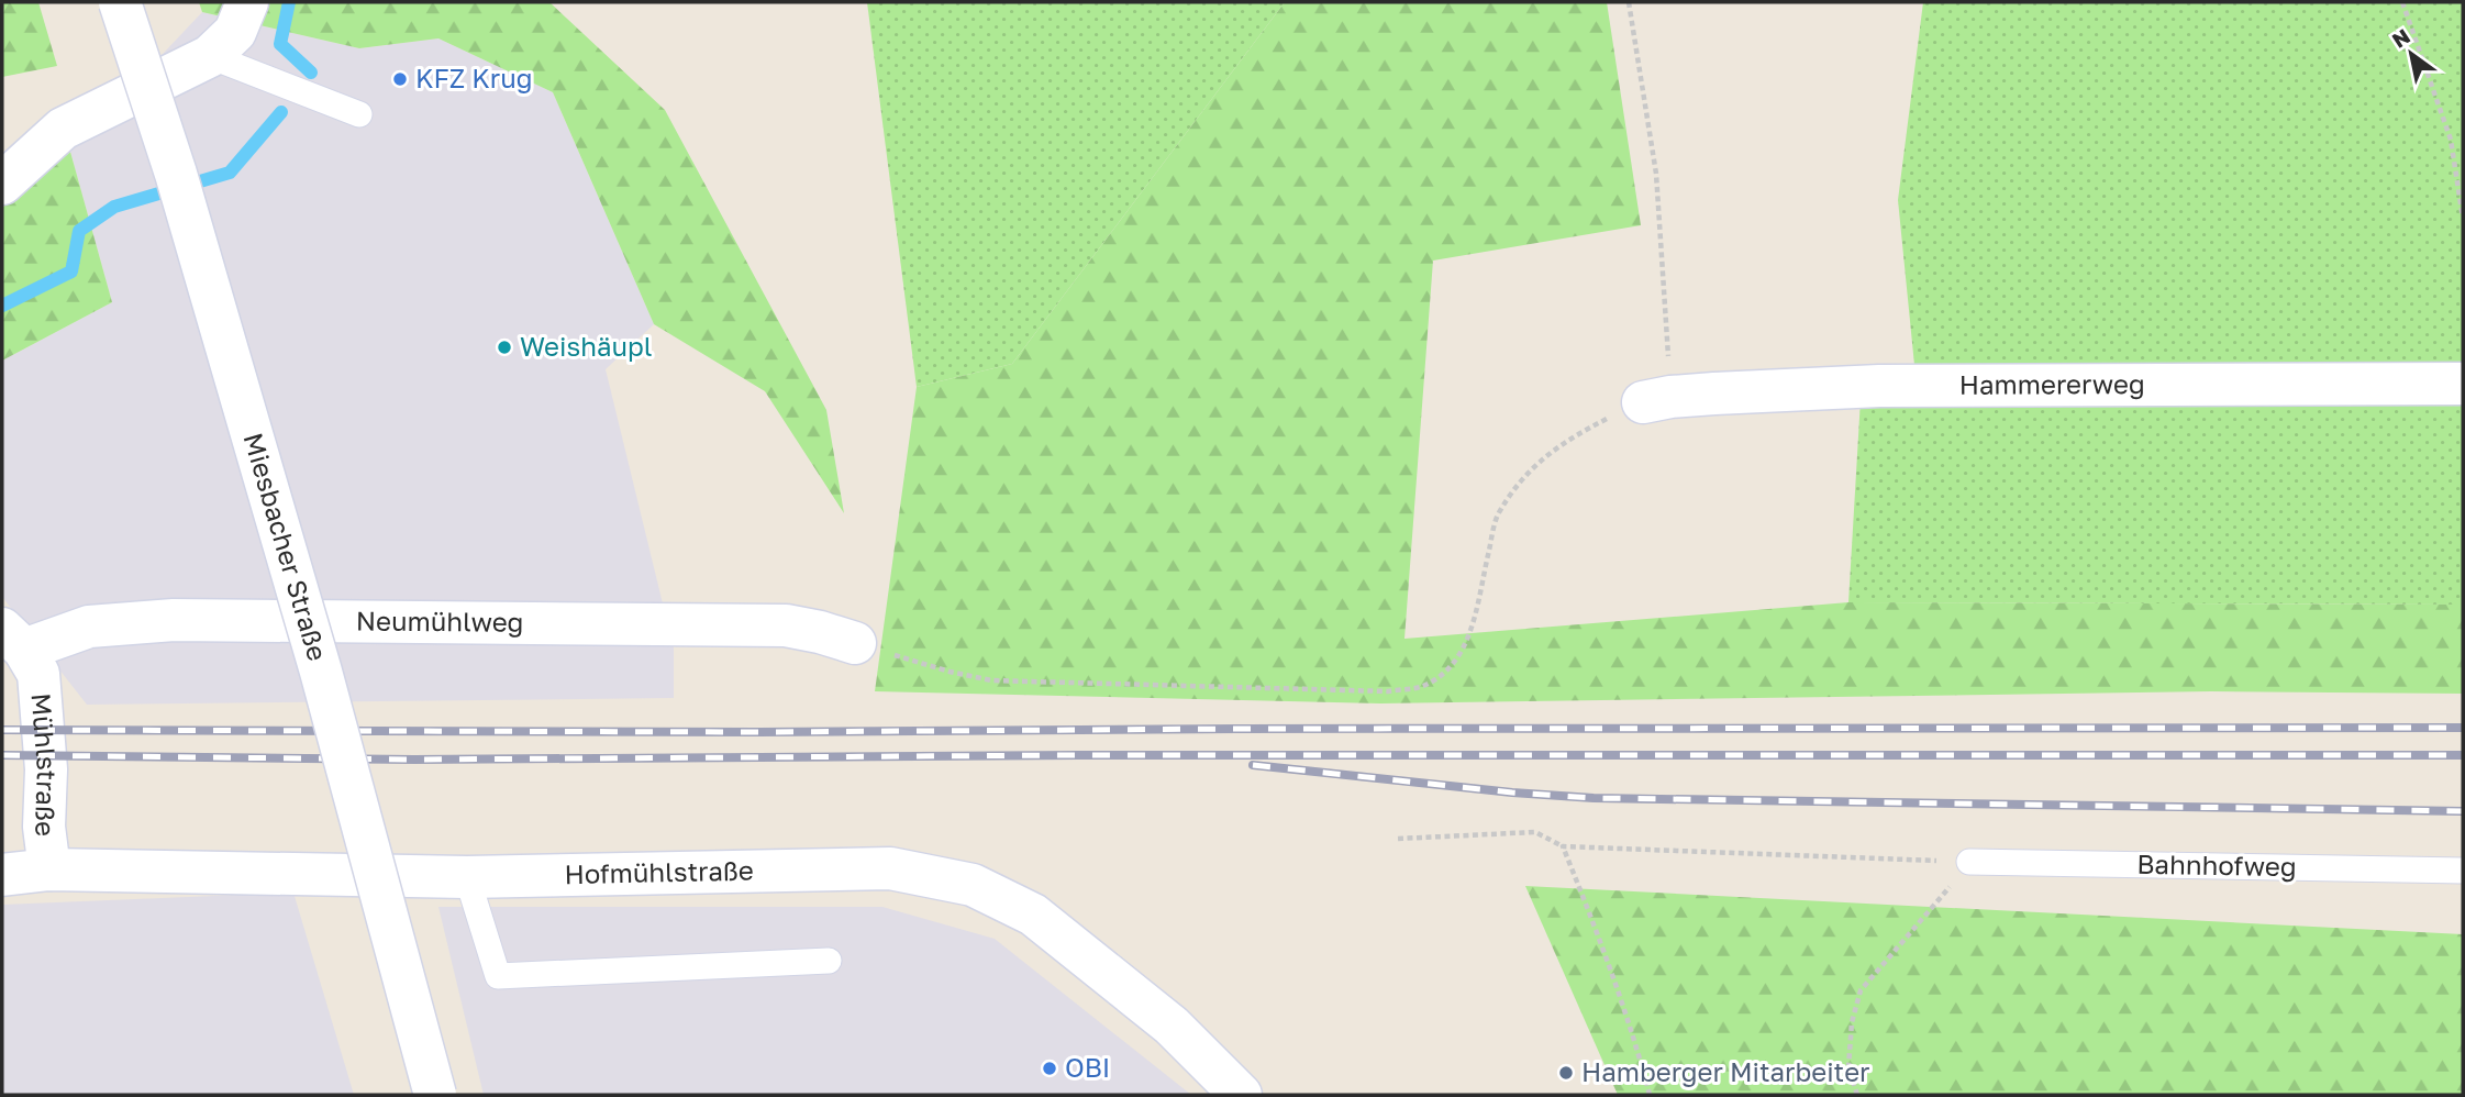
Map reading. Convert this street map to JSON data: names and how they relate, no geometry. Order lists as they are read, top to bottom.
{
  "streets": {
    "street": [
      "Hammererweg",
      "Miesbacher Straße",
      "Neumühlweg",
      "Mühlstraße",
      "Hofmühlstraße"
    ],
    "lane": ["Bahnhofweg"]
  },
  "crossings": [
    ["Neumühlweg", "Mühlstraße"],
    ["Mühlstraße", "Hofmühlstraße"]
  ],
  "places": [
    "KFZ Krug",
    "Weishäupl",
    "OBI",
    "Hamberger Mitarbeiter"
  ],
  "north": "top left"
}
